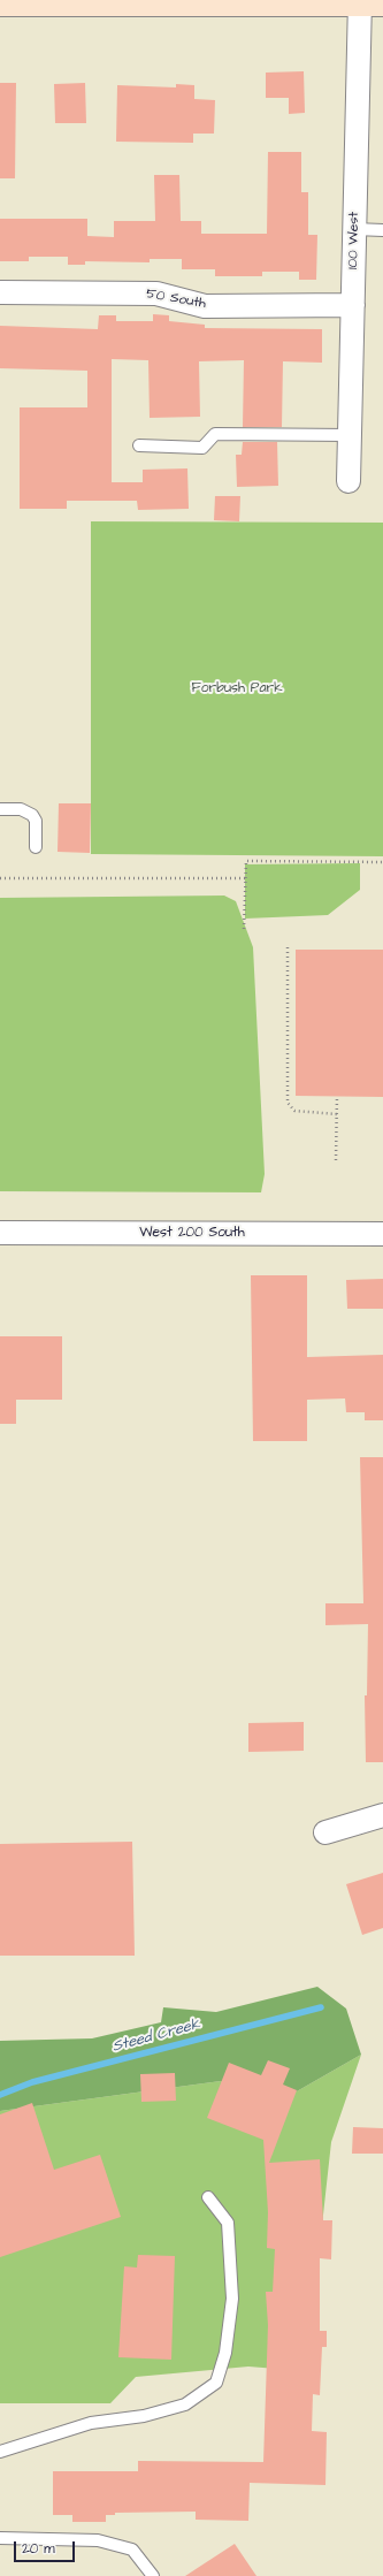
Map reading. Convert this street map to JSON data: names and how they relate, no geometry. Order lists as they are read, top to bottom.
{
  "streets": {
    "street": ["100 West", "50 South", "West 200 South"]
  },
  "crossings": [
    ["100 West", "50 South"]
  ],
  "water": ["Steed Creek"],
  "parks": ["Forbush Park"],
  "scale_bar": "20 m"
}
